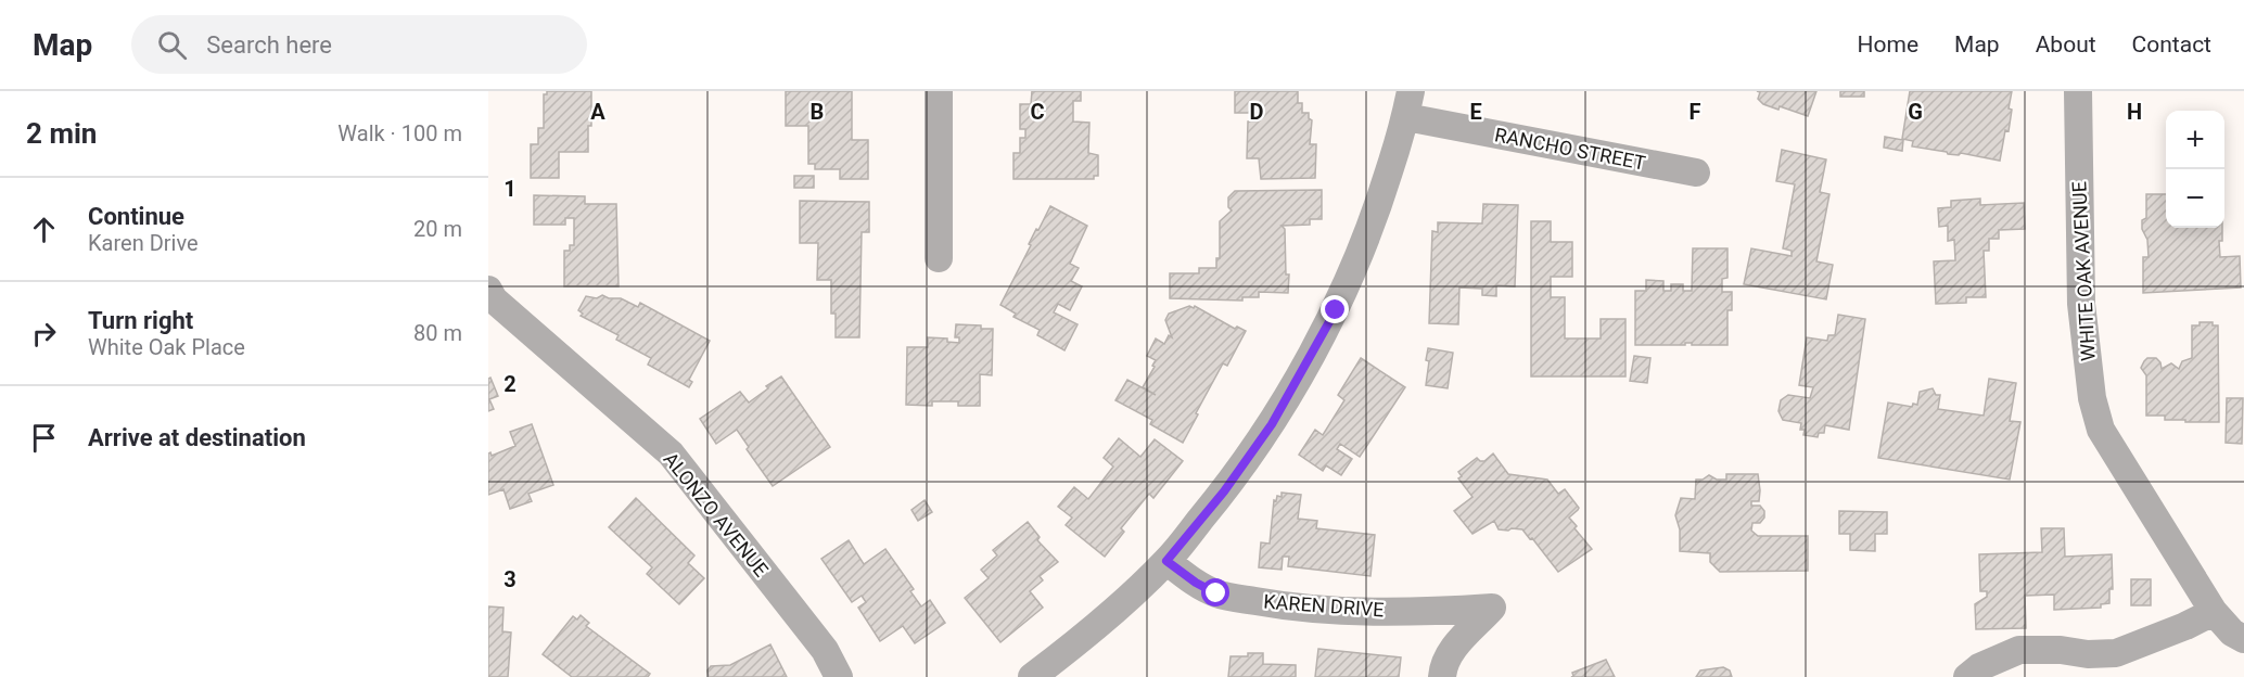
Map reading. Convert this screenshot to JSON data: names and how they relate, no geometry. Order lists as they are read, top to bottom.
{
  "streets": {
    "street": [
      "RANCHO STREET",
      "WHITE OAK AVENUE",
      "ALONZO AVENUE",
      "KAREN DRIVE"
    ]
  },
  "page": {
    "header": "Map",
    "search": "Search here",
    "nav": [
      "Home",
      "Map",
      "About",
      "Contact"
    ],
    "heading": ["2 min", "Walk · 100 m"],
    "map_buttons": ["+", "−"],
    "list": [
      ["Continue", "Karen Drive", "20 m"],
      ["Turn right", "White Oak Place", "80 m"],
      "Arrive at destination"
    ]
  },
  "grid": {
    "columns": [
      "A",
      "B",
      "C",
      "D",
      "E",
      "F",
      "G",
      "H"
    ],
    "rows": ["1", "2", "3"]
  }
}
